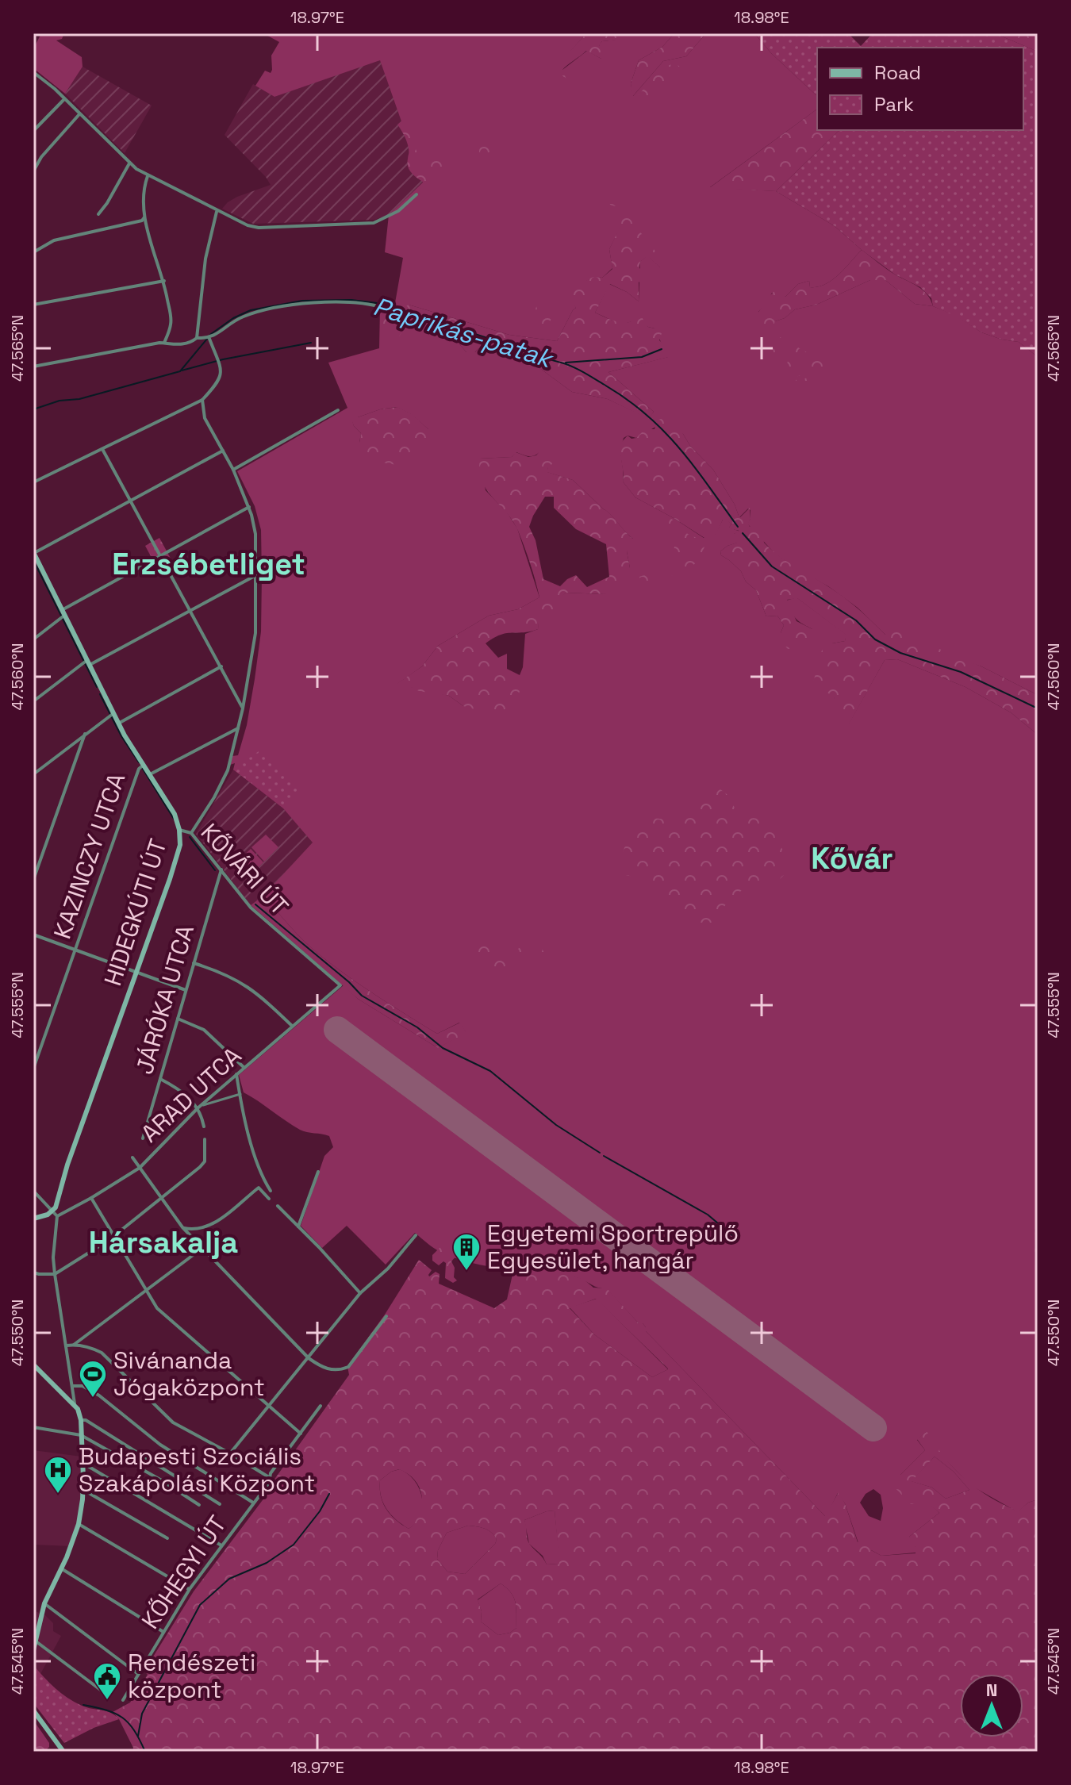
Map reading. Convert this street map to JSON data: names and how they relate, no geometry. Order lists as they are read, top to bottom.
{
  "streets": {
    "main road": ["HIDEGKÚTI ÚT"],
    "street": [
      "KAZINCZY UTCA",
      "KŐVÁRI ÚT",
      "JÁRÓKA UTCA",
      "ARAD UTCA",
      "KŐHEGYI ÚT"
    ]
  },
  "crossings": [
    ["KAZINCZY UTCA", "HIDEGKÚTI ÚT"],
    ["KŐVÁRI ÚT", "HIDEGKÚTI ÚT"],
    ["KŐVÁRI ÚT", "JÁRÓKA UTCA"],
    ["KŐVÁRI ÚT", "ARAD UTCA"],
    ["HIDEGKÚTI ÚT", "ARAD UTCA"]
  ],
  "districts": ["Erzsébetliget", "Kővár", "Hársakalja"],
  "water": ["Paprikás-patak"],
  "places": {
    "building": ["Egyetemi Sportrepülő Egyesület, hangár"],
    "sports": ["Sivánanda Jógaközpont"],
    "hospital": ["Budapesti Szociális Szakápolási Központ"],
    "public building": ["Rendészeti központ"]
  },
  "legend": ["Road", "Park"],
  "north": "top",
  "coordinates": [
    "18.97°E",
    "18.98°E",
    "47.565°N",
    "47.560°N",
    "47.555°N",
    "47.550°N",
    "47.545°N"
  ]
}
